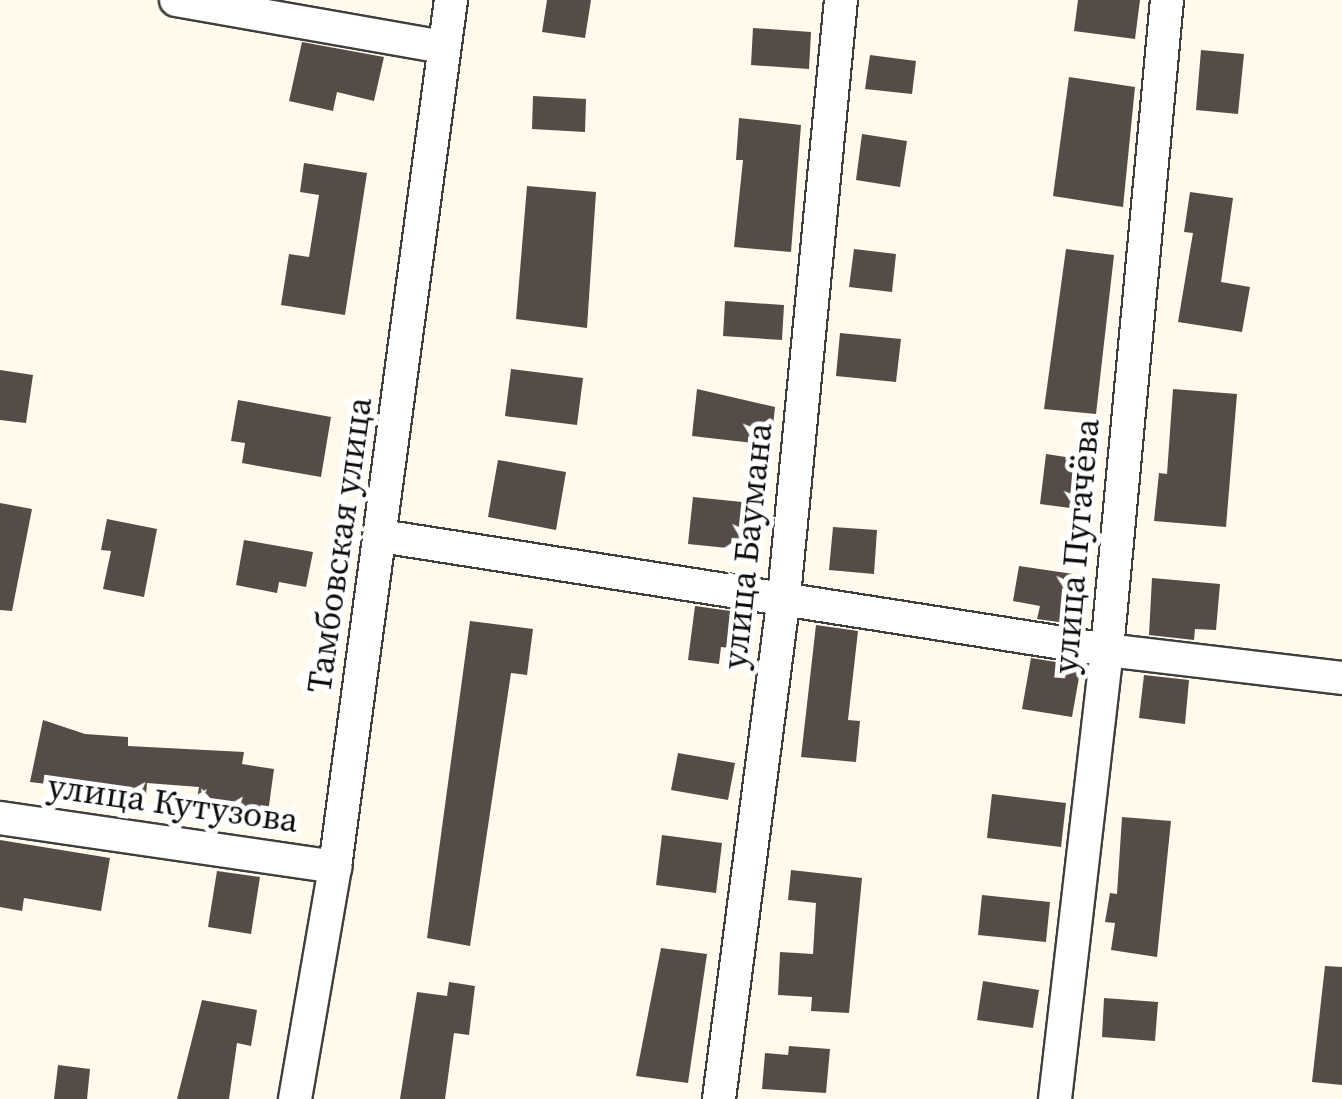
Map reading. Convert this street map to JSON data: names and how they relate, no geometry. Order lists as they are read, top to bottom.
{
  "streets": {
    "street": [
      "Тамбовская улица",
      "улица Баумана",
      "улица Пугачёва",
      "улица Кутузова"
    ]
  },
  "crossings": [
    ["Тамбовская улица", "улица Кутузова"]
  ]
}
